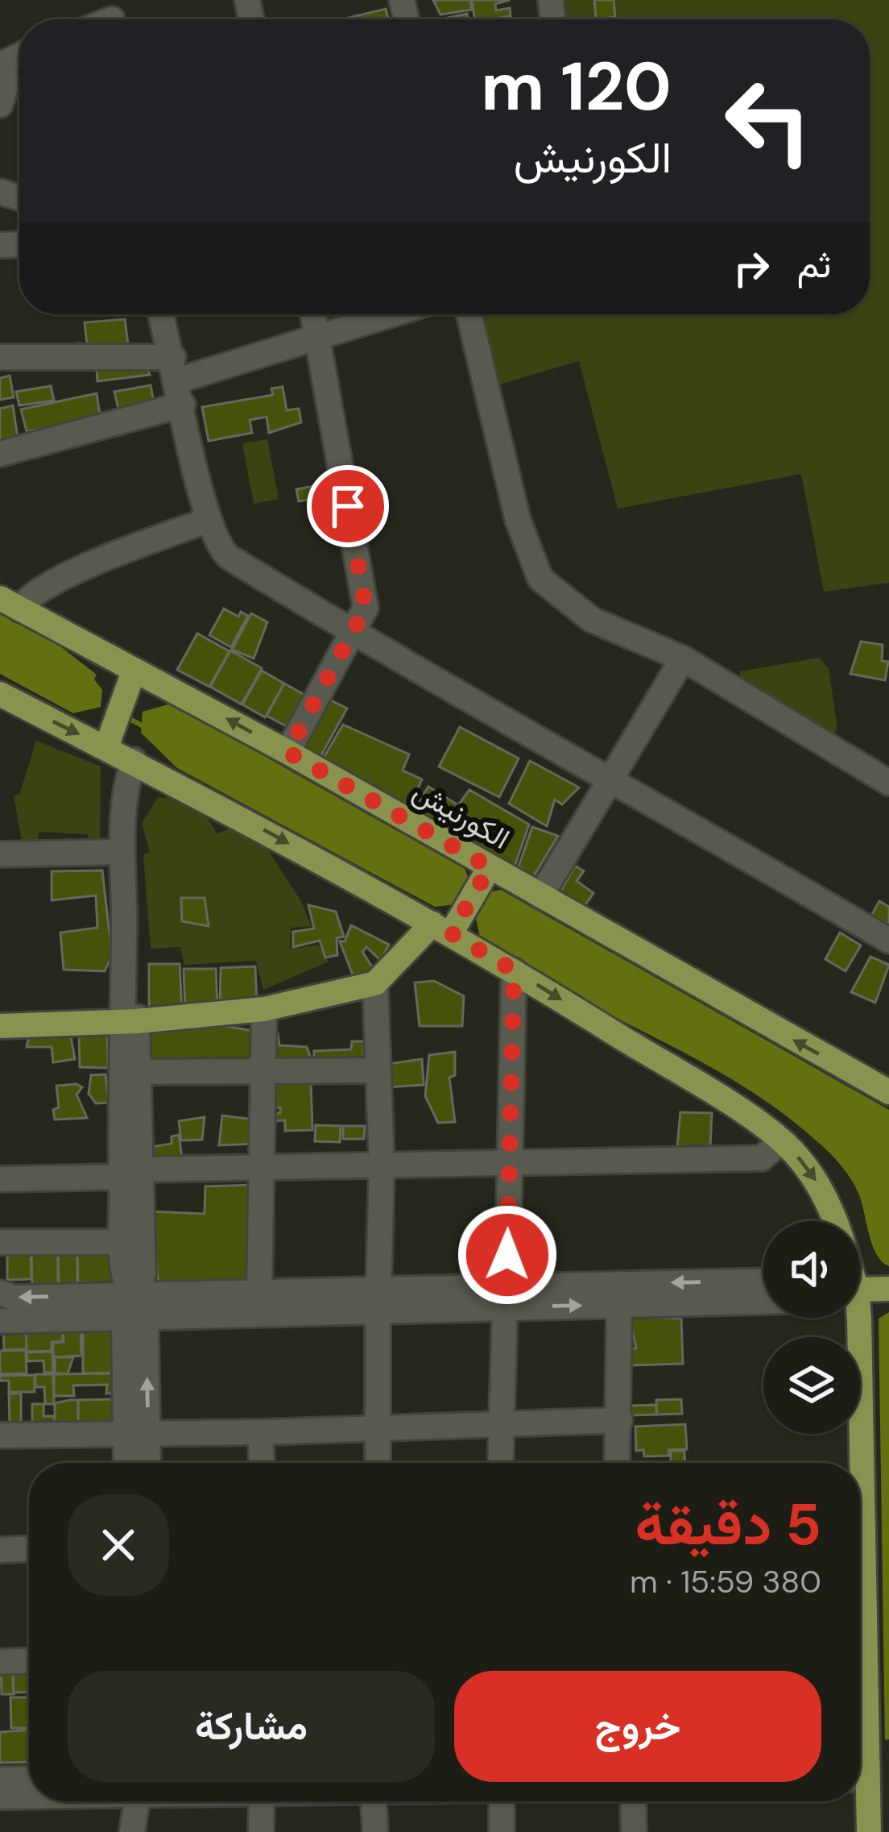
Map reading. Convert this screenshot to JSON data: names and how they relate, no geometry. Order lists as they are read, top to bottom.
{
  "streets": {
    "main road": ["الكورنيش"]
  },
  "page": {
    "turn": ["120 m", "الكورنيش"],
    "then": "ثم",
    "heading": ["5 دقيقة", "380 m · 15:59"],
    "buttons": ["خروج", "مشاركة"]
  }
}
